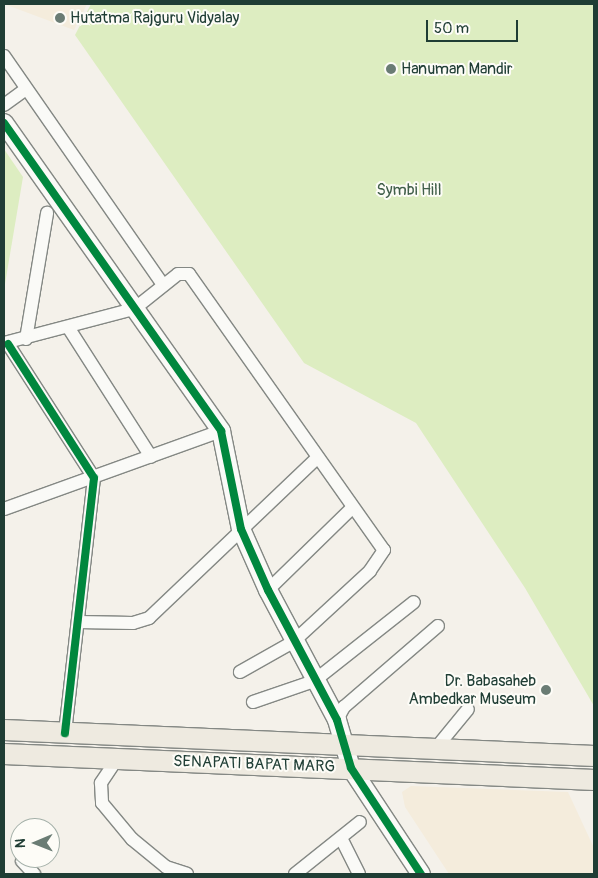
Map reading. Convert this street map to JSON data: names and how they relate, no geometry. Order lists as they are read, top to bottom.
{
  "streets": {
    "main road": ["SENAPATI BAPAT MARG"]
  },
  "parks": ["Symbi Hill"],
  "places": ["Hutatma Rajguru Vidyalay", "Hanuman Mandir", "Dr. Babasaheb Ambedkar Museum"],
  "scale_bar": "50 m",
  "north": "left"
}
